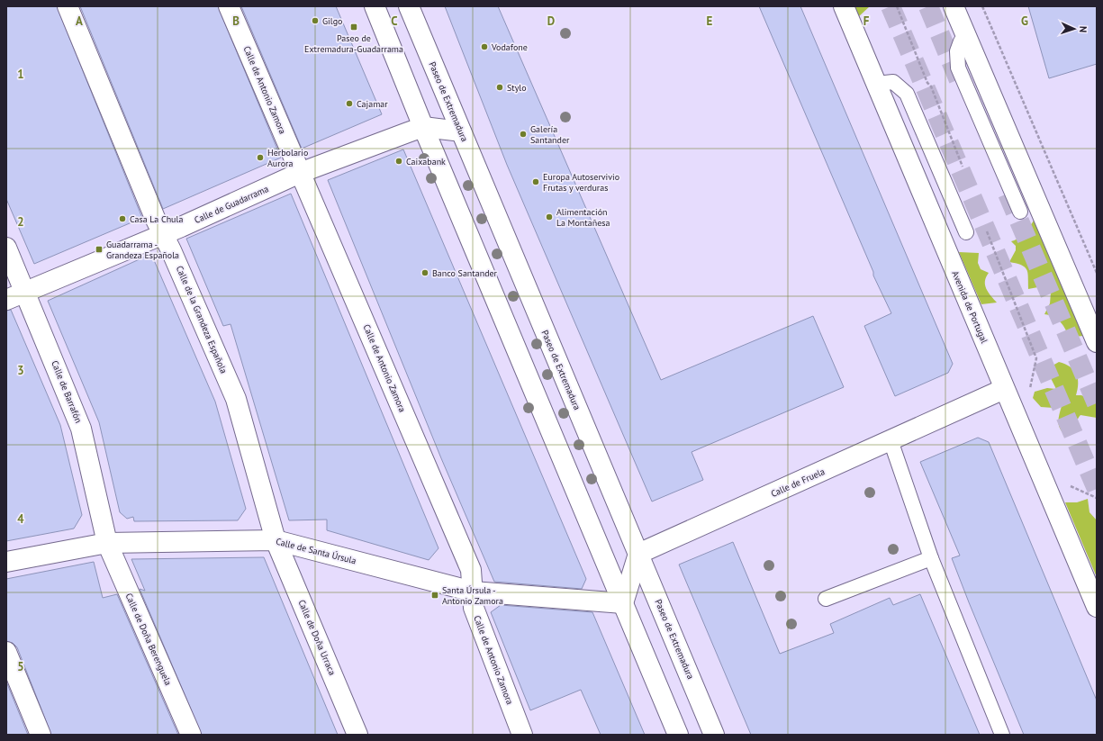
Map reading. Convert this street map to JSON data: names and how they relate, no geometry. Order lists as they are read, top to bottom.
{
  "streets": {
    "street": [
      "Calle de Antonio Zamora",
      "Paseo de Extremadura",
      "Calle de Guadarrama",
      "Avenida de Portugal",
      "Calle de la Grandeza Española",
      "Calle de Barrafón",
      "Calle de Fruela",
      "Calle de Santa Úrsula",
      "Calle de Doña Urraca",
      "Calle de Doña Berenguela"
    ]
  },
  "crossings": [
    ["Calle de Antonio Zamora", "Calle de Guadarrama"],
    ["Calle de Antonio Zamora", "Calle de Santa Úrsula"],
    ["Paseo de Extremadura", "Calle de Guadarrama"],
    ["Paseo de Extremadura", "Calle de Fruela"],
    ["Calle de Guadarrama", "Calle de la Grandeza Española"],
    ["Calle de Guadarrama", "Calle de Barrafón"],
    ["Avenida de Portugal", "Calle de Fruela"],
    ["Calle de la Grandeza Española", "Calle de Santa Úrsula"],
    ["Calle de la Grandeza Española", "Calle de Doña Urraca"],
    ["Calle de Barrafón", "Calle de Santa Úrsula"],
    ["Calle de Barrafón", "Calle de Doña Berenguela"],
    ["Calle de Santa Úrsula", "Calle de Doña Urraca"],
    ["Calle de Santa Úrsula", "Calle de Doña Berenguela"]
  ],
  "places": {
    "other": [
      "Gilgo",
      "Vodafone",
      "Stylo",
      "Cajamar",
      "Galería Santander",
      "Herbolario Aurora",
      "Caixabank",
      "Europa Autoservivio Frutas y verduras",
      "Alimentación La Montañesa",
      "Casa La Chula",
      "Banco Santander"
    ],
    "transit": ["Paseo de Extremadura-Guadarrama", "Guadarrama - Grandeza Española", "Santa Úrsula - Antonio Zamora"]
  },
  "north": "right",
  "grid": {
    "columns": [
      "A",
      "B",
      "C",
      "D",
      "E",
      "F",
      "G"
    ],
    "rows": [
      "1",
      "2",
      "3",
      "4",
      "5"
    ]
  }
}
